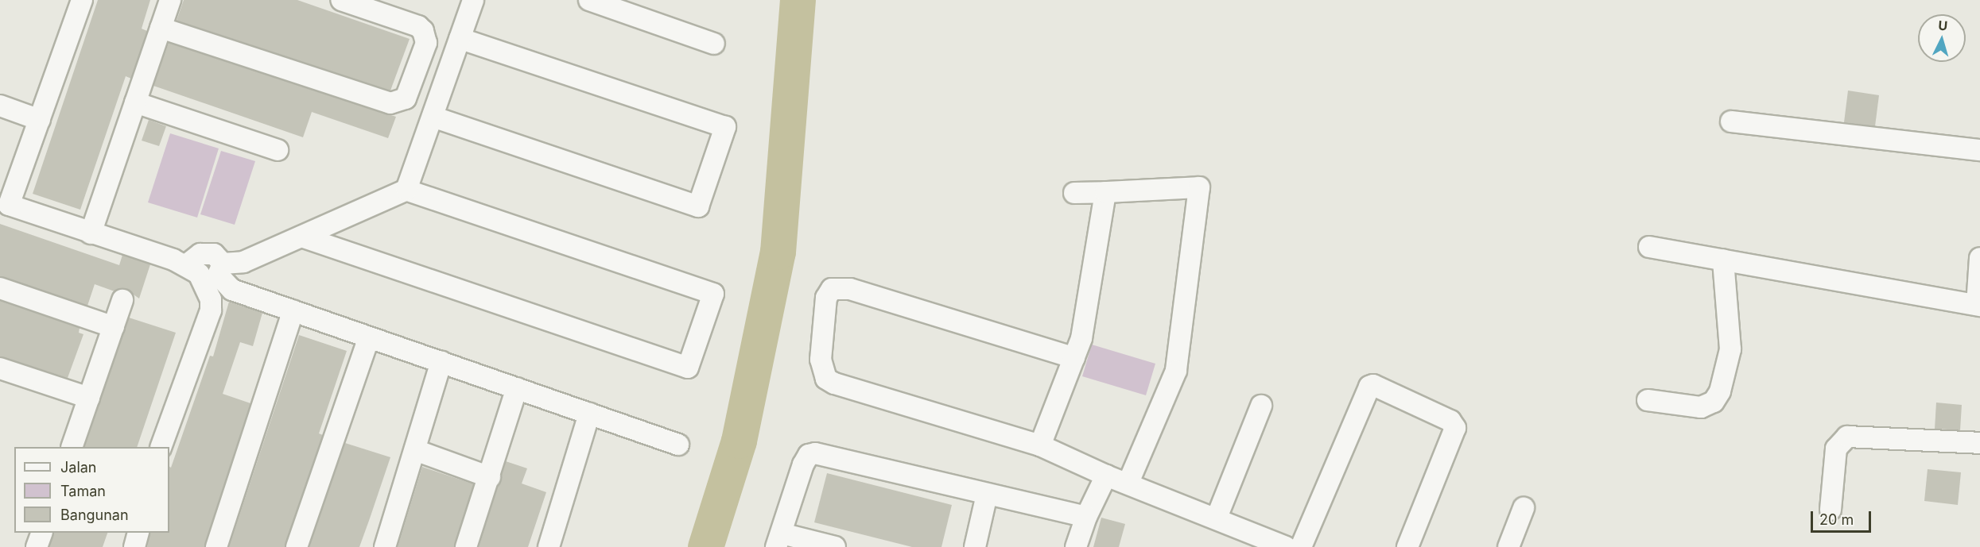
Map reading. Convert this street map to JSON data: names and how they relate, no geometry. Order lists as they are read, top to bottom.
{
  "legend": ["Jalan", "Taman", "Bangunan"],
  "scale_bar": "20 m",
  "north": "top"
}
